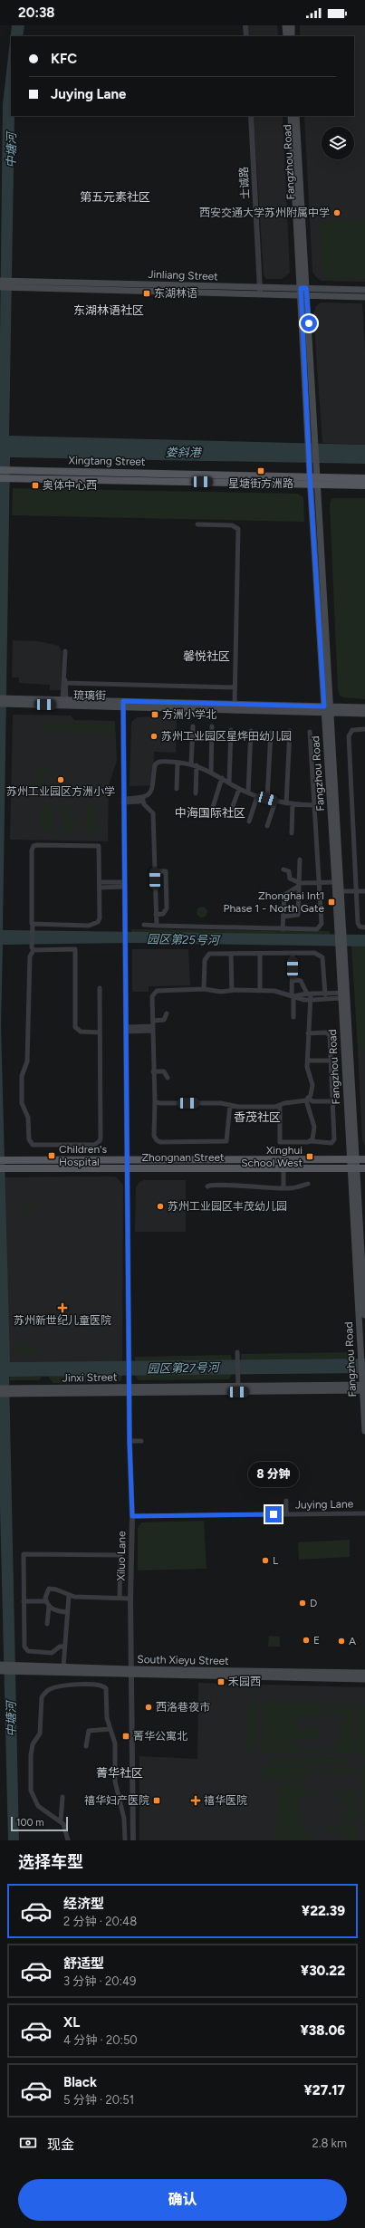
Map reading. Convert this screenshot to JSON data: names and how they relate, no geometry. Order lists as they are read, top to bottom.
{
  "streets": {
    "main road": [
      "Fangzhou Road",
      "Jinliang Street",
      "Xingtang Street",
      "琉璃街",
      "Zhongnan Street",
      "Jinxi Street",
      "South Xieyu Street"
    ],
    "street": ["士诚路", "Juying Lane", "Xiluo Lane"]
  },
  "crossings": [
    ["Fangzhou Road", "Jinliang Street"],
    ["Fangzhou Road", "Xingtang Street"],
    ["Fangzhou Road", "琉璃街"],
    ["Fangzhou Road", "Zhongnan Street"],
    ["Fangzhou Road", "Jinxi Street"],
    ["士诚路", "Jinliang Street"],
    ["琉璃街", "Xiluo Lane"],
    ["Zhongnan Street", "Xiluo Lane"],
    ["Jinxi Street", "Xiluo Lane"],
    ["Juying Lane", "Xiluo Lane"],
    ["Xiluo Lane", "South Xieyu Street"]
  ],
  "districts": [
    "第五元素社区",
    "东湖林语社区",
    "馨悦社区",
    "中海国际社区",
    "香茂社区",
    "菁华社区"
  ],
  "water": [
    "中塘河",
    "娄斜港",
    "园区第25号河",
    "园区第27号河"
  ],
  "places": {
    "other": [
      "西安交通大学苏州附属中学",
      "苏州工业园区星烨田幼儿园",
      "苏州工业园区方洲小学",
      "苏州工业园区丰茂幼儿园",
      "L",
      "D",
      "E",
      "A",
      "西洛巷夜市"
    ],
    "transit": [
      "东湖林语",
      "星塘街方洲路",
      "奥体中心西",
      "方洲小学北",
      "Zhonghai Int‘l Phase 1 - North Gate",
      "Children's Hospital",
      "Xinghui School West",
      "禾园西",
      "菁华公寓北",
      "禧华妇产医院"
    ],
    "health": ["苏州新世纪儿童医院", "禧华医院"]
  },
  "scale_bar": "100 m",
  "page": {
    "status": "20:38",
    "banner": ["KFC", "Juying Lane"],
    "bubble": "8 分钟",
    "scale": "100 m",
    "heading": "选择车型",
    "list": [
      {
        "name": "经济型",
        "note": "2 分钟 · 20:48",
        "value": "¥22.39"
      },
      {
        "name": "舒适型",
        "note": "3 分钟 · 20:49",
        "value": "¥30.22"
      },
      {
        "name": "XL",
        "note": "4 分钟 · 20:50",
        "value": "¥38.06"
      },
      {
        "name": "Black",
        "note": "5 分钟 · 20:51",
        "value": "¥27.17"
      }
    ],
    "pay": ["现金", "2.8 km"],
    "buttons": "确认"
  }
}
